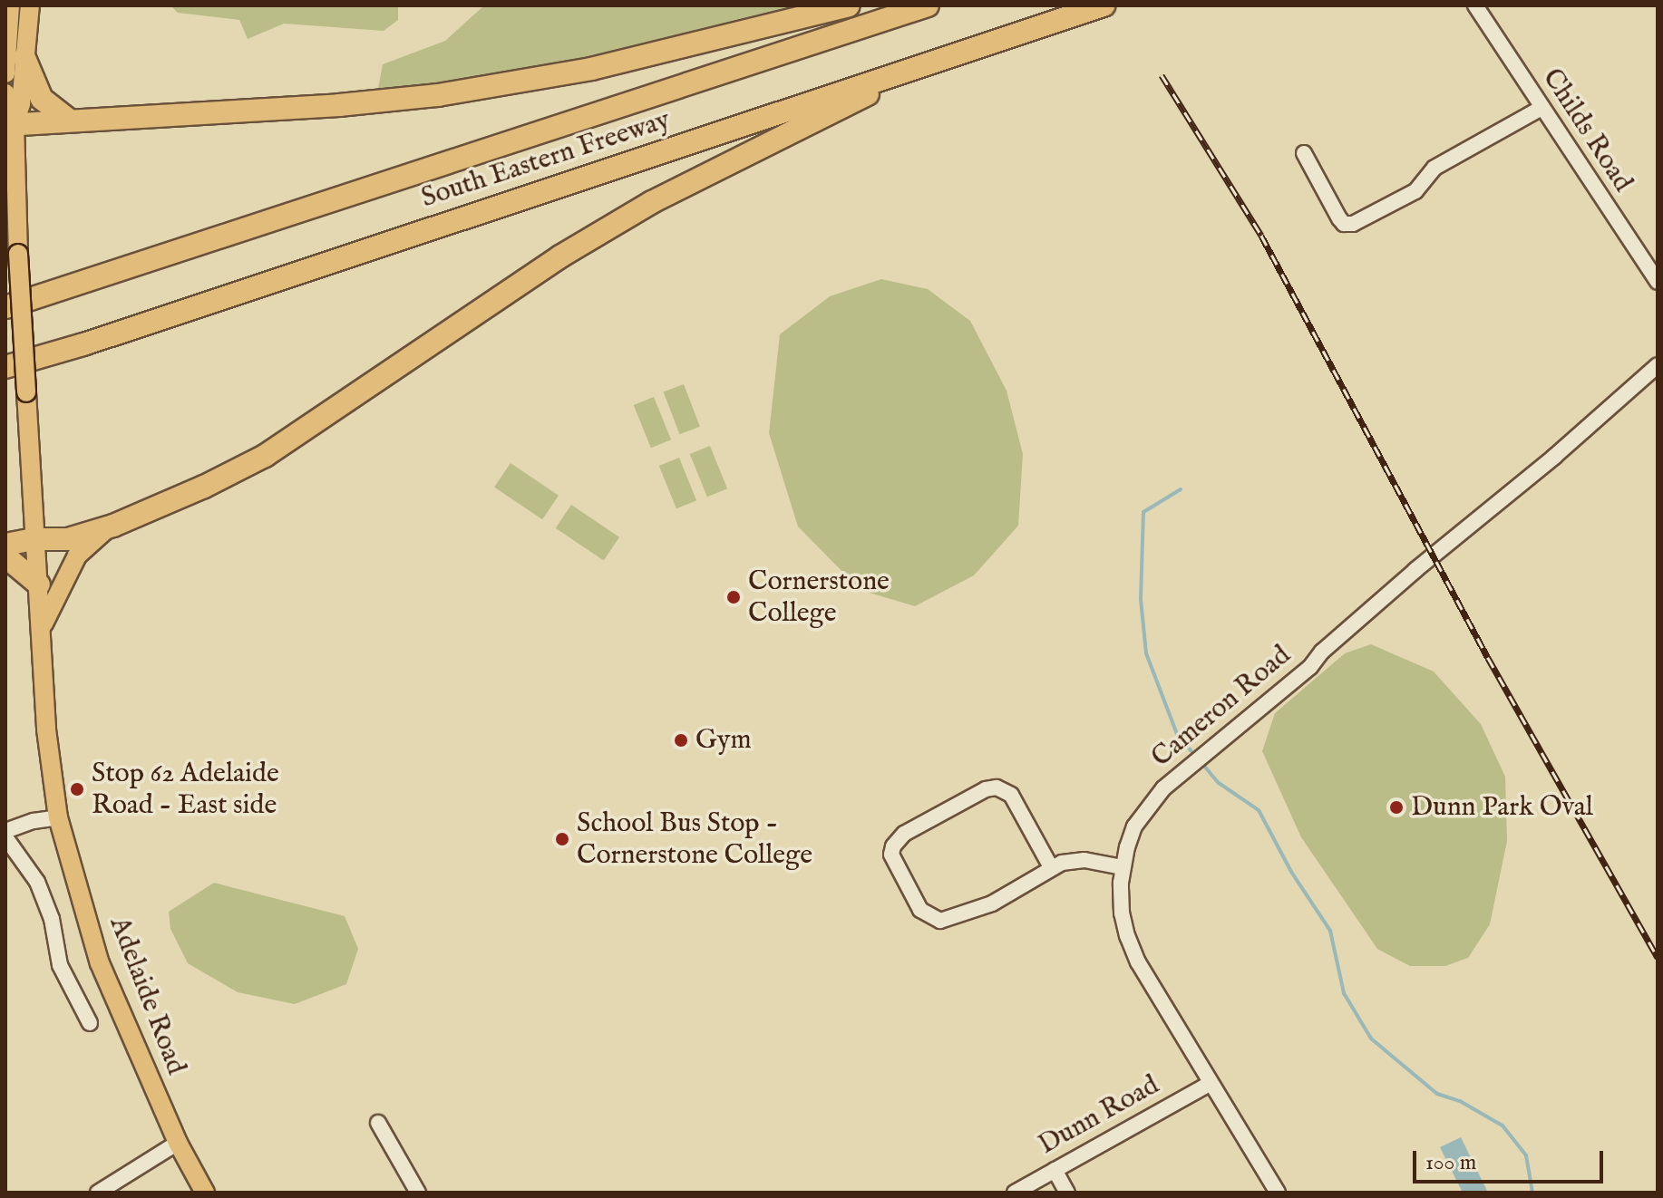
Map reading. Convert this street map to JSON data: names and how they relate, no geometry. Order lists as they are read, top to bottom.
{
  "streets": {
    "highway": ["South Eastern Freeway"],
    "main road": ["Adelaide Road"],
    "street": ["Childs Road", "Cameron Road", "Dunn Road"]
  },
  "crossings": [
    ["Cameron Road", "Dunn Road"]
  ],
  "places": [
    "Cornerstone College",
    "Gym",
    "Stop 62 Adelaide Road - East side",
    "Dunn Park Oval",
    "School Bus Stop - Cornerstone College"
  ],
  "scale_bar": "100 m"
}
